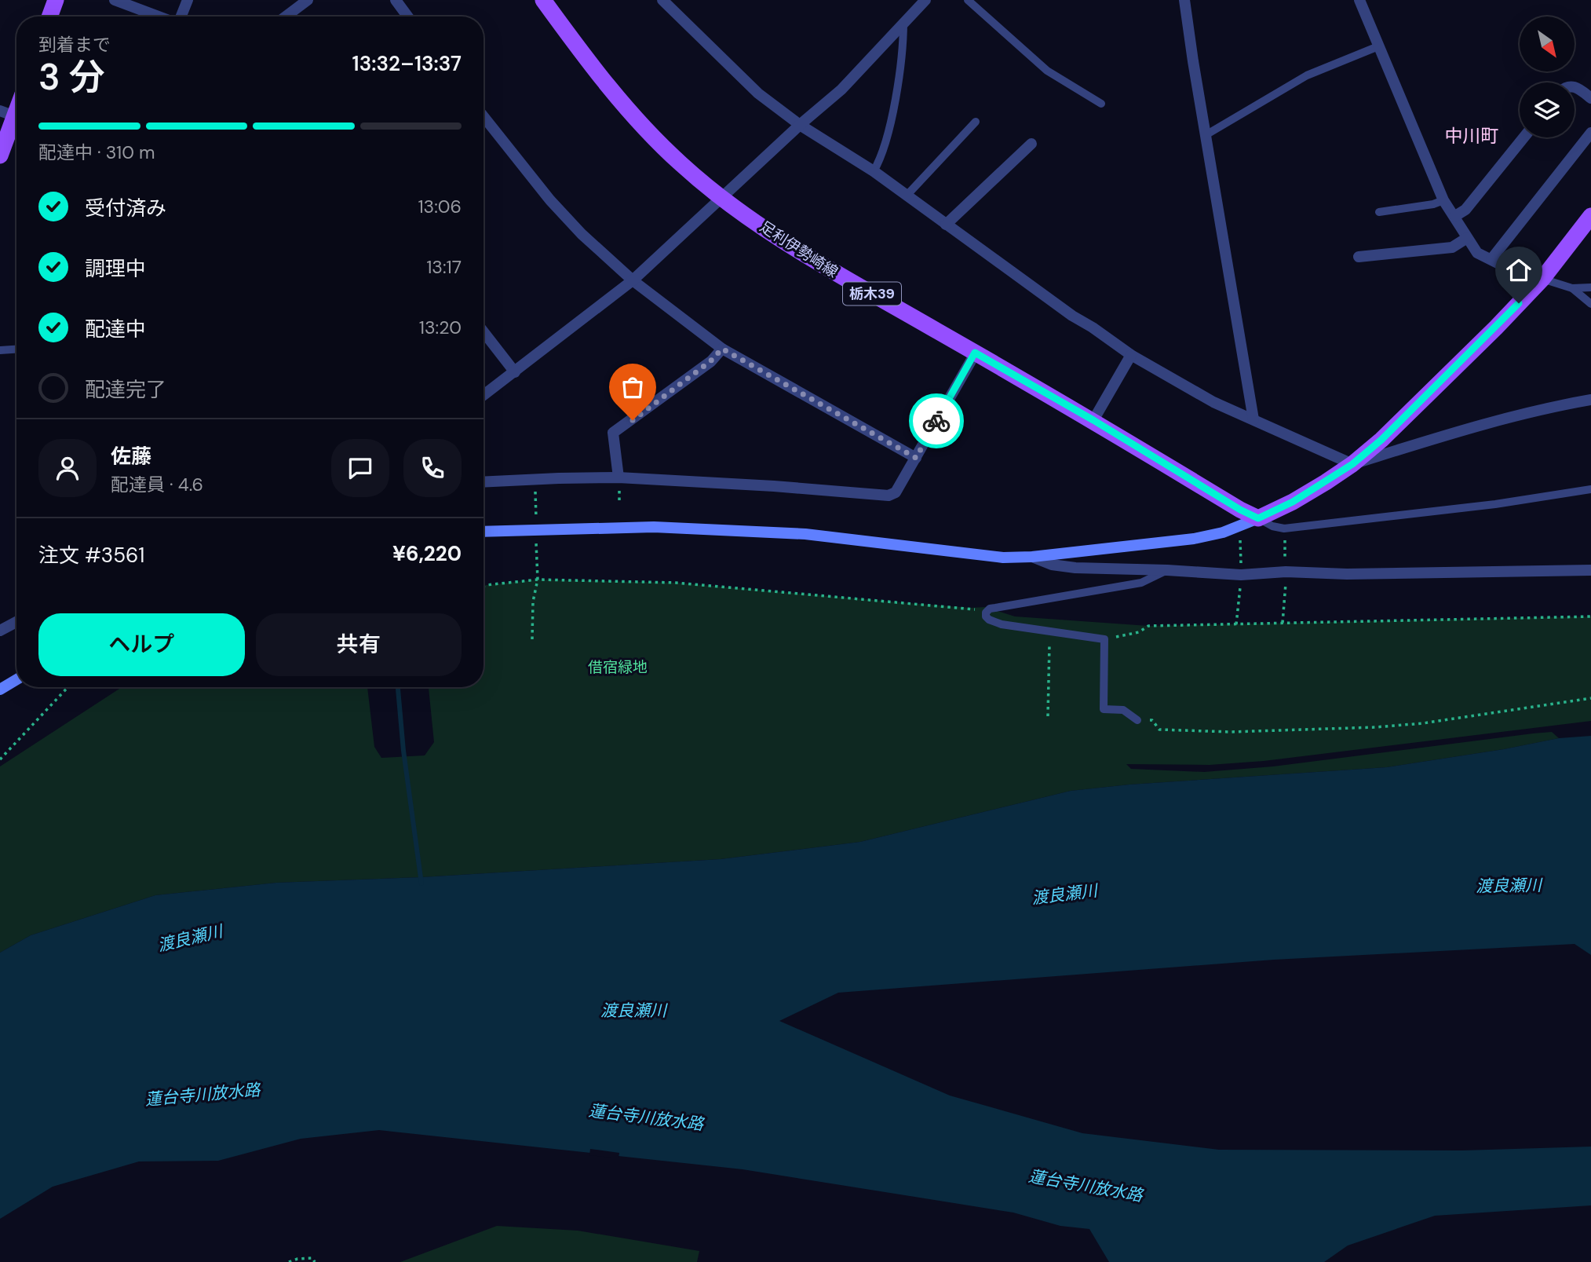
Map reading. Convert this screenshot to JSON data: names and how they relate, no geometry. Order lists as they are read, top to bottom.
{
  "streets": {
    "main road": ["足利伊勢崎線", "栃木39"]
  },
  "districts": ["中川町"],
  "water": ["渡良瀬川", "蓮台寺川放水路"],
  "parks": ["借宿緑地"],
  "north": "bottom right",
  "page": {
    "heading": ["3 分", "到着まで", "13:32–13:37"],
    "panel": [
      "佐藤",
      "配達員 · 4.6",
      "注文 #3561",
      "¥6,220"
    ],
    "bar": "配達中 · 310 m",
    "list": [
      ["受付済み", "13:06"],
      ["調理中", "13:17"],
      ["配達中", "13:20"],
      "配達完了"
    ],
    "buttons": ["ヘルプ", "共有"]
  }
}
